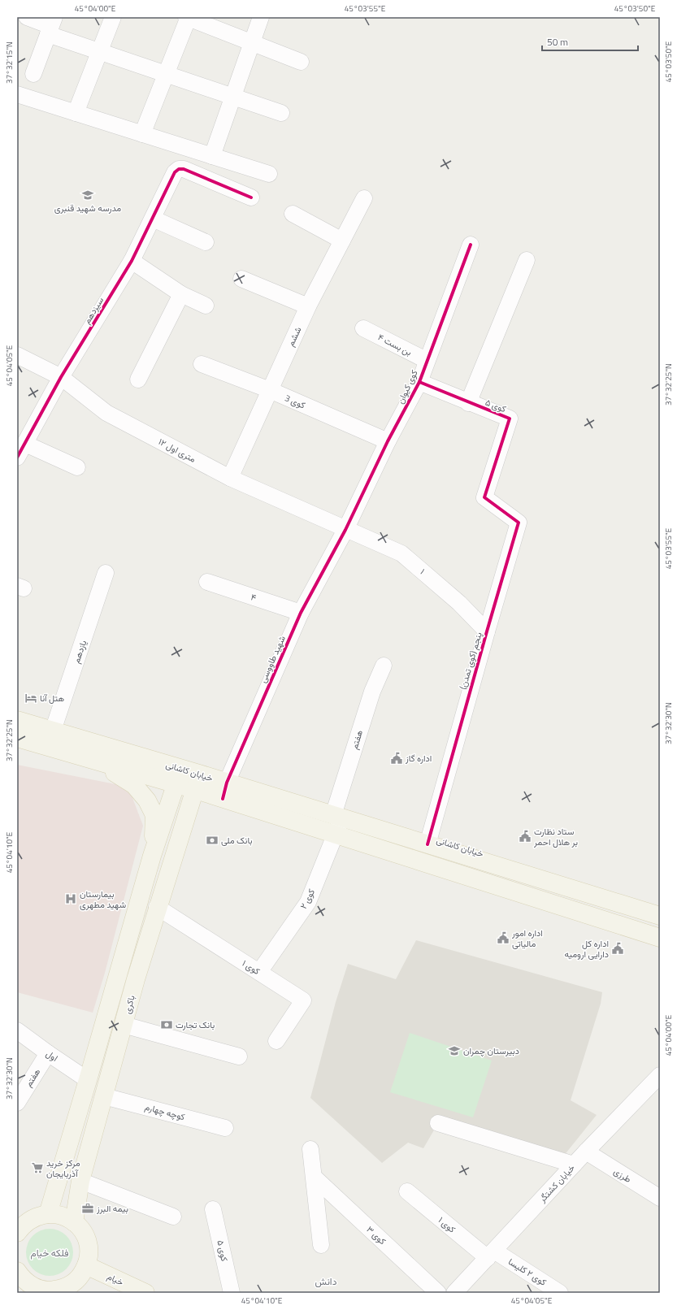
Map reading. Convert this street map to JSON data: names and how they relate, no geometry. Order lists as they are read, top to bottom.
{
  "streets": {
    "main road": ["خیابان کاشانی", "باکری", "خیام"],
    "street": [
      "سیزدهم",
      "ششم",
      "بن بست ۴",
      "کوی کیوان",
      "کوی 3",
      "کوی ۵",
      "۱۲ متری اول",
      "۱",
      "۴",
      "یازدهم",
      "شهید طاووسی",
      "پنجم (کوی تمدن)",
      "هفتم",
      "کوی ۲",
      "کوی ۱",
      "اول",
      "کوچه چهارم",
      "طرزی",
      "خیابان کشتگر",
      "کوی ۳",
      "کوی ۲ کلیسا"
    ]
  },
  "crossings": [
    ["سیزدهم", "۱۲ متری اول"],
    ["ششم", "کوی 3"],
    ["ششم", "۱۲ متری اول"],
    ["بن بست ۴", "کوی کیوان"],
    ["کوی کیوان", "کوی 3"],
    ["کوی کیوان", "کوی ۵"],
    ["کوی کیوان", "۱۲ متری اول"],
    ["کوی کیوان", "۱"],
    ["کوی کیوان", "شهید طاووسی"],
    ["کوی ۵", "پنجم (کوی تمدن)"],
    ["۱۲ متری اول", "۱"],
    ["۱۲ متری اول", "شهید طاووسی"],
    ["۱", "شهید طاووسی"],
    ["۱", "پنجم (کوی تمدن)"],
    ["۴", "شهید طاووسی"],
    ["یازدهم", "خیابان کاشانی"],
    ["شهید طاووسی", "خیابان کاشانی"],
    ["پنجم (کوی تمدن)", "خیابان کاشانی"],
    ["هفتم", "خیابان کاشانی"],
    ["هفتم", "کوی ۲"],
    ["هفتم", "اول"],
    ["خیابان کاشانی", "کوی ۲"],
    ["خیابان کاشانی", "باکری"],
    ["کوی ۲", "کوی ۱"],
    ["کوی ۱", "باکری"],
    ["کوی ۱", "خیابان کشتگر"],
    ["کوی ۱", "کوی ۲ کلیسا"],
    ["باکری", "اول"],
    ["باکری", "کوچه چهارم"],
    ["طرزی", "خیابان کشتگر"],
    ["خیابان کشتگر", "کوی ۲ کلیسا"]
  ],
  "districts": ["فلکه خیام", "دانش"],
  "places": {
    "school or university": ["مدرسه شهید قنبری", "دبیرستان چمران"],
    "hotel": ["هتل آنا"],
    "public building": [
      "اداره گاز",
      "ستاد نظارت بر هلال احمر",
      "اداره امور مالیاتی",
      "اداره کل دارایی ارومیه"
    ],
    "bank": ["بانک ملی", "بانک تجارت"],
    "hospital": ["بیمارستان شهید مطهری"],
    "supermarket": ["مرکز خرید آذربایجان"],
    "office": ["بیمه البرز"]
  },
  "scale_bar": "50 m",
  "coordinates": [
    "45°04'00\"E",
    "45°03'55\"E",
    "45°03'50\"E",
    "37°32'15\"N",
    "45°04'05\"E",
    "37°32'25\"N",
    "37°32'30\"N",
    "45°04'10\"E"
  ]
}
